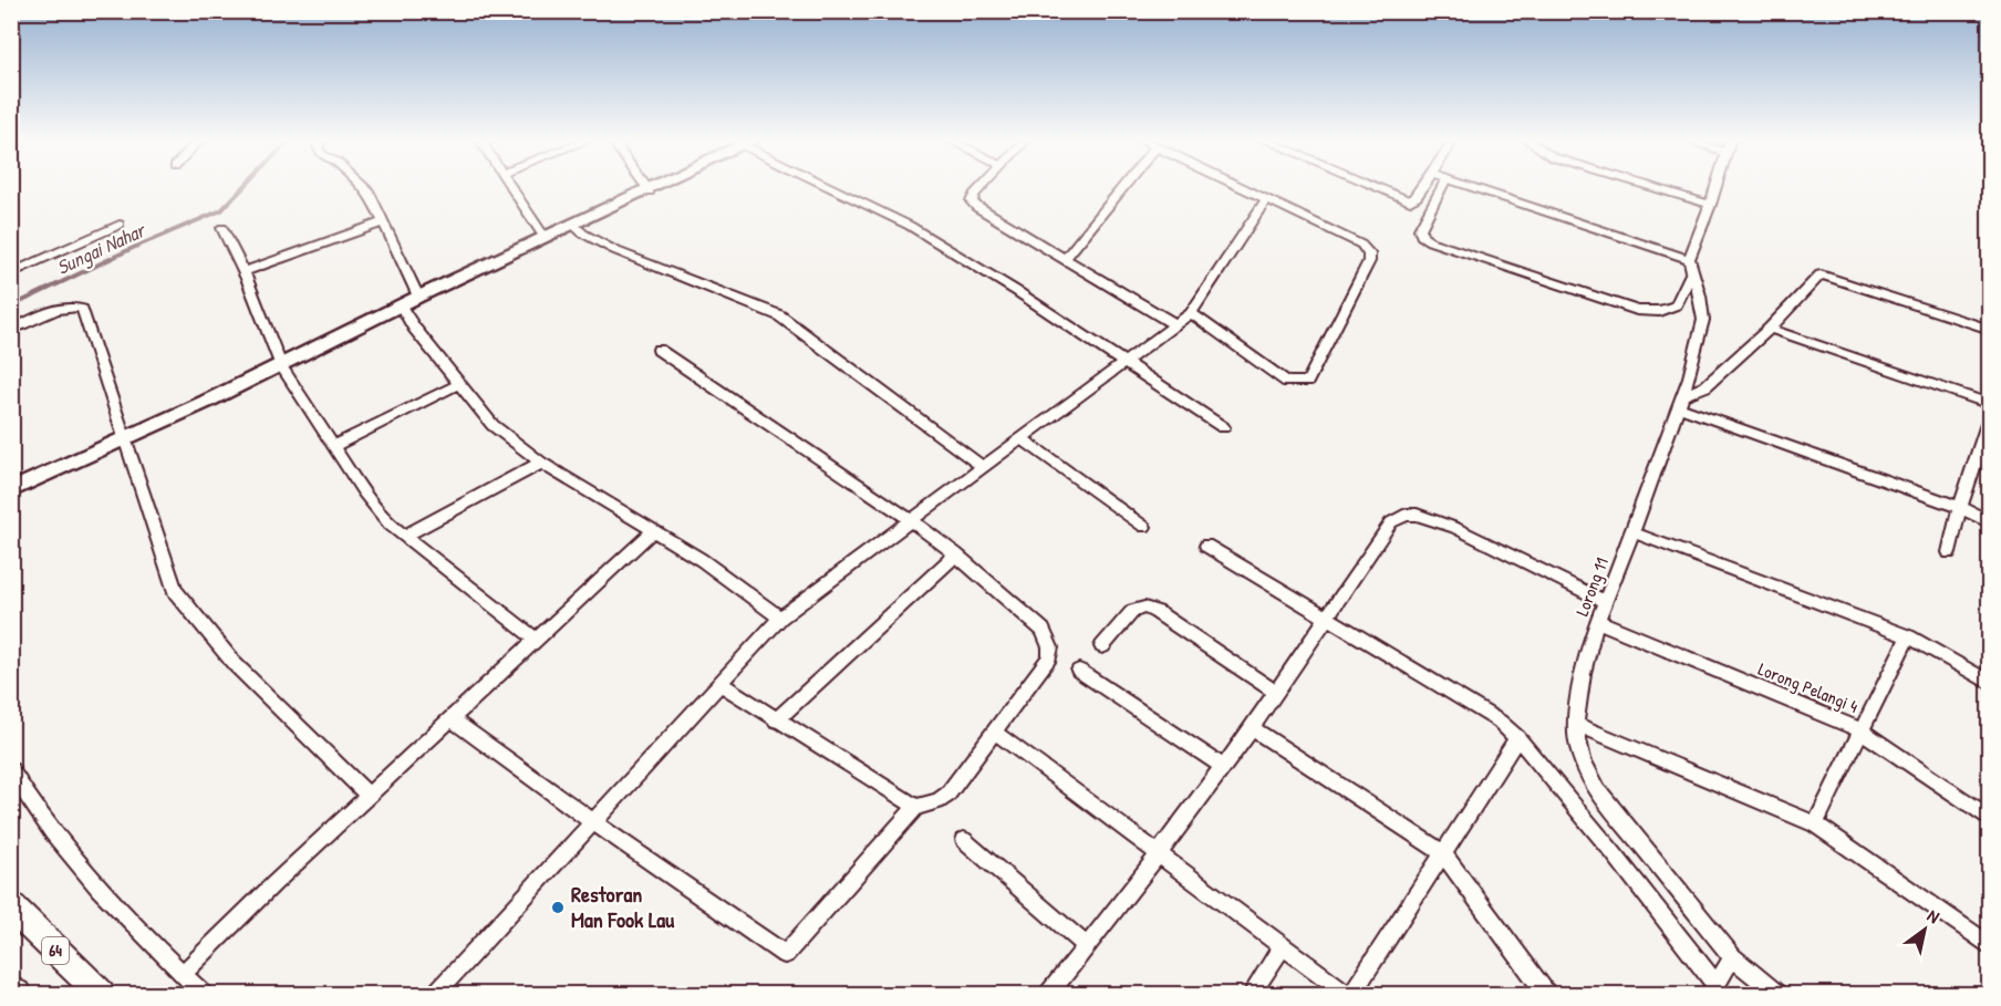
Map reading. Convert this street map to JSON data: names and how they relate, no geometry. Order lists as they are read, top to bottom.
{
  "streets": {
    "main road": ["64"],
    "street": ["Lorong 11", "Lorong Pelangi 4"]
  },
  "crossings": [
    ["Lorong 11", "Lorong Pelangi 4"]
  ],
  "water": ["Sungai Nahar"],
  "places": ["Restoran Man Fook Lau"],
  "north": "top right"
}
